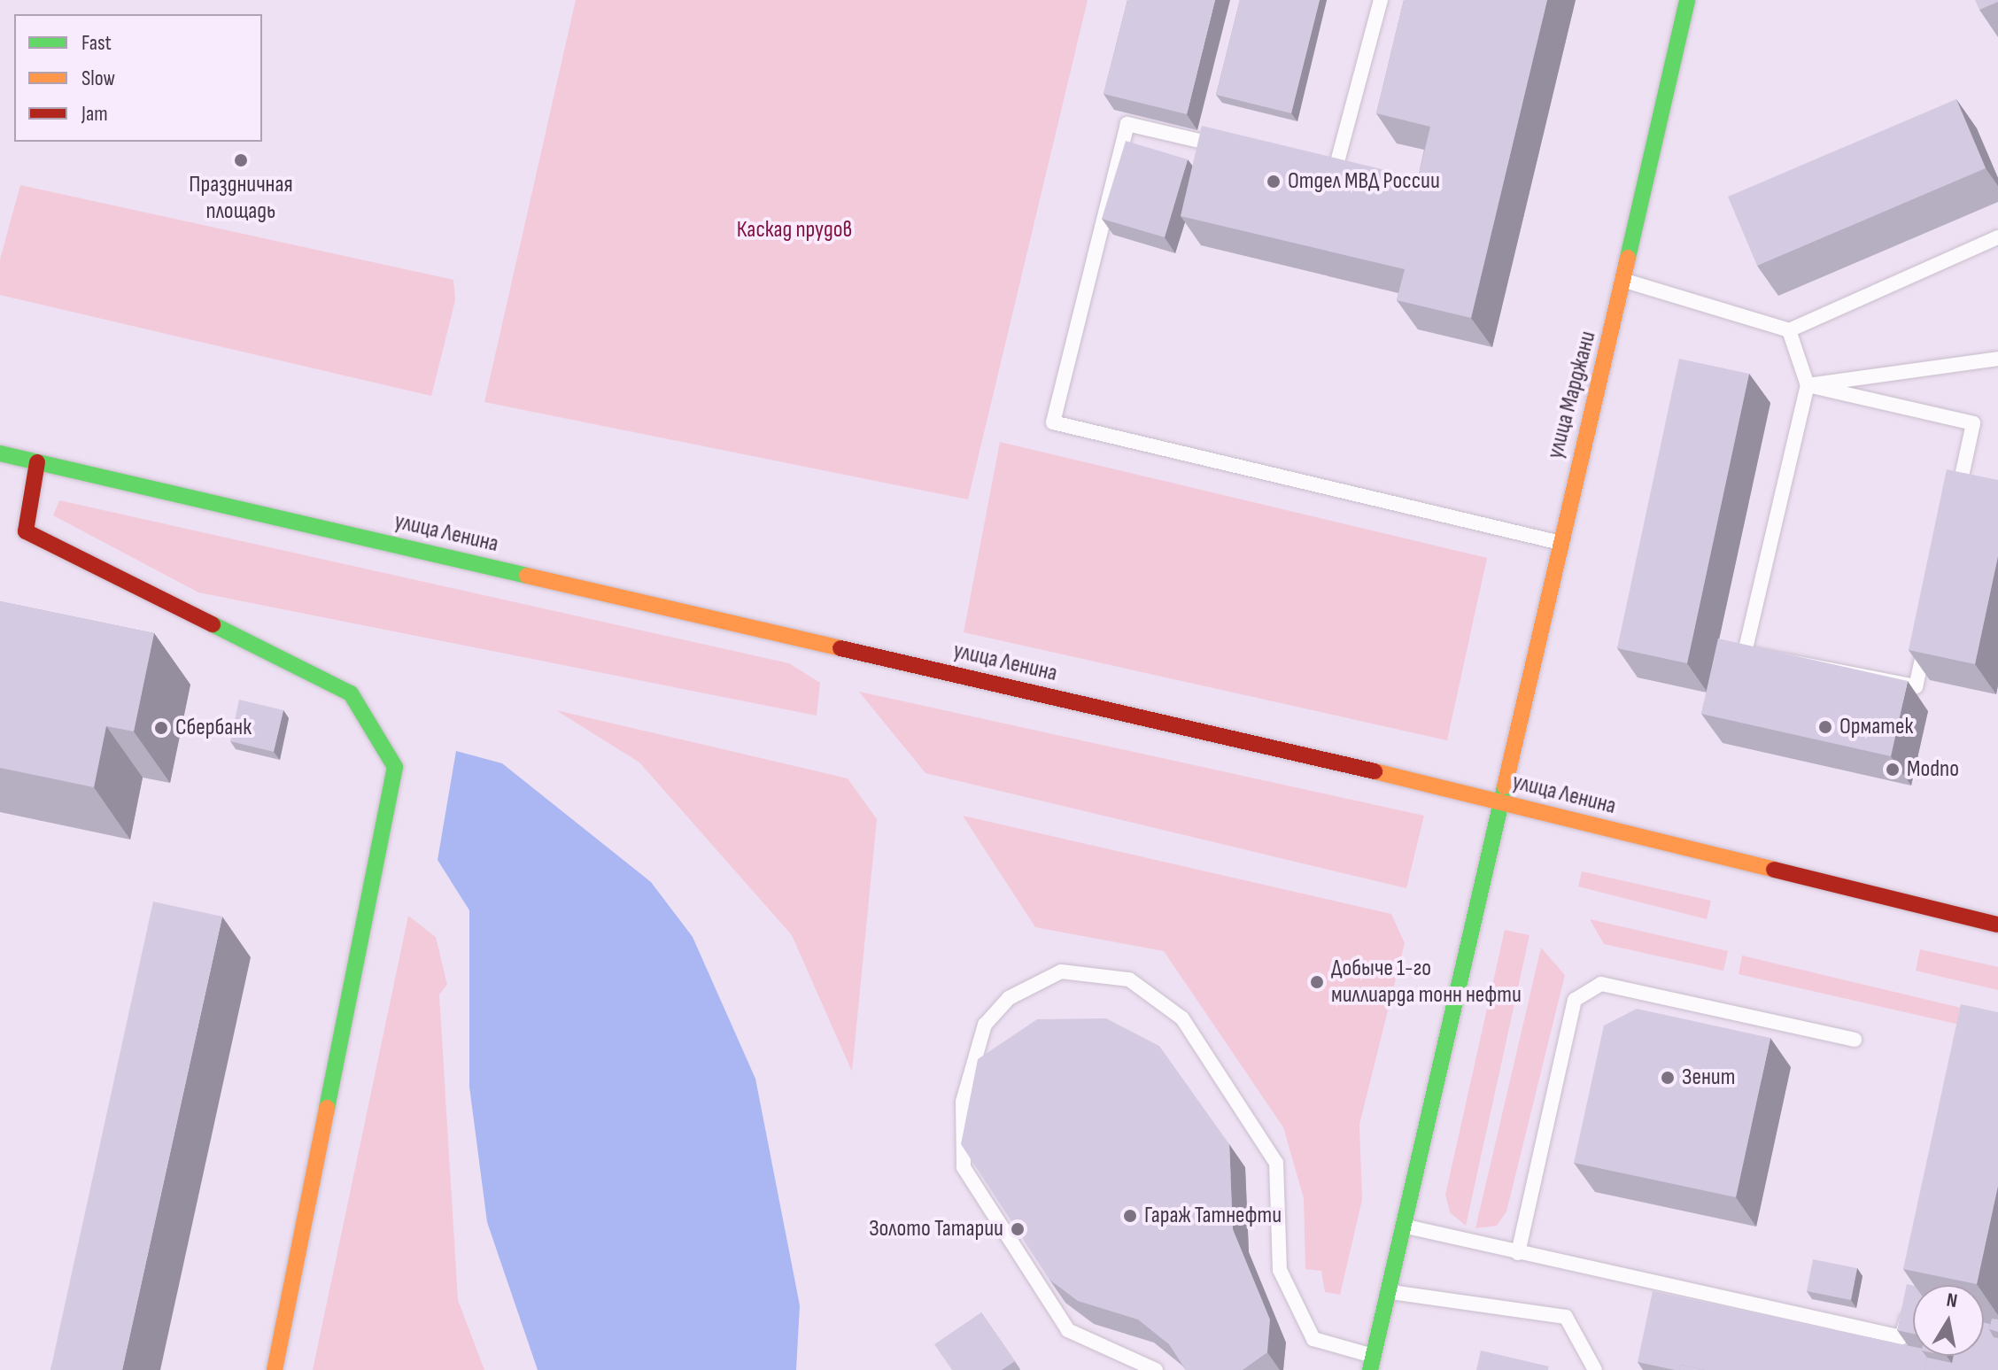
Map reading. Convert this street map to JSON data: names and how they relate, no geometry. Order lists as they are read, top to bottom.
{
  "streets": {
    "street": ["улица Марджани", "улица Ленина"]
  },
  "crossings": [
    ["улица Марджани", "улица Ленина"]
  ],
  "parks": ["Каскад прудов"],
  "places": [
    "Праздничная площадь",
    "Отдел МВД России",
    "Орматек",
    "Сбербанк",
    "Modno",
    "Добыче 1-го миллиарда тонн нефти",
    "Зенит",
    "Гараж Татнефти",
    "Золото Татарии"
  ],
  "legend": ["Fast", "Slow", "Jam"],
  "north": "top"
}
